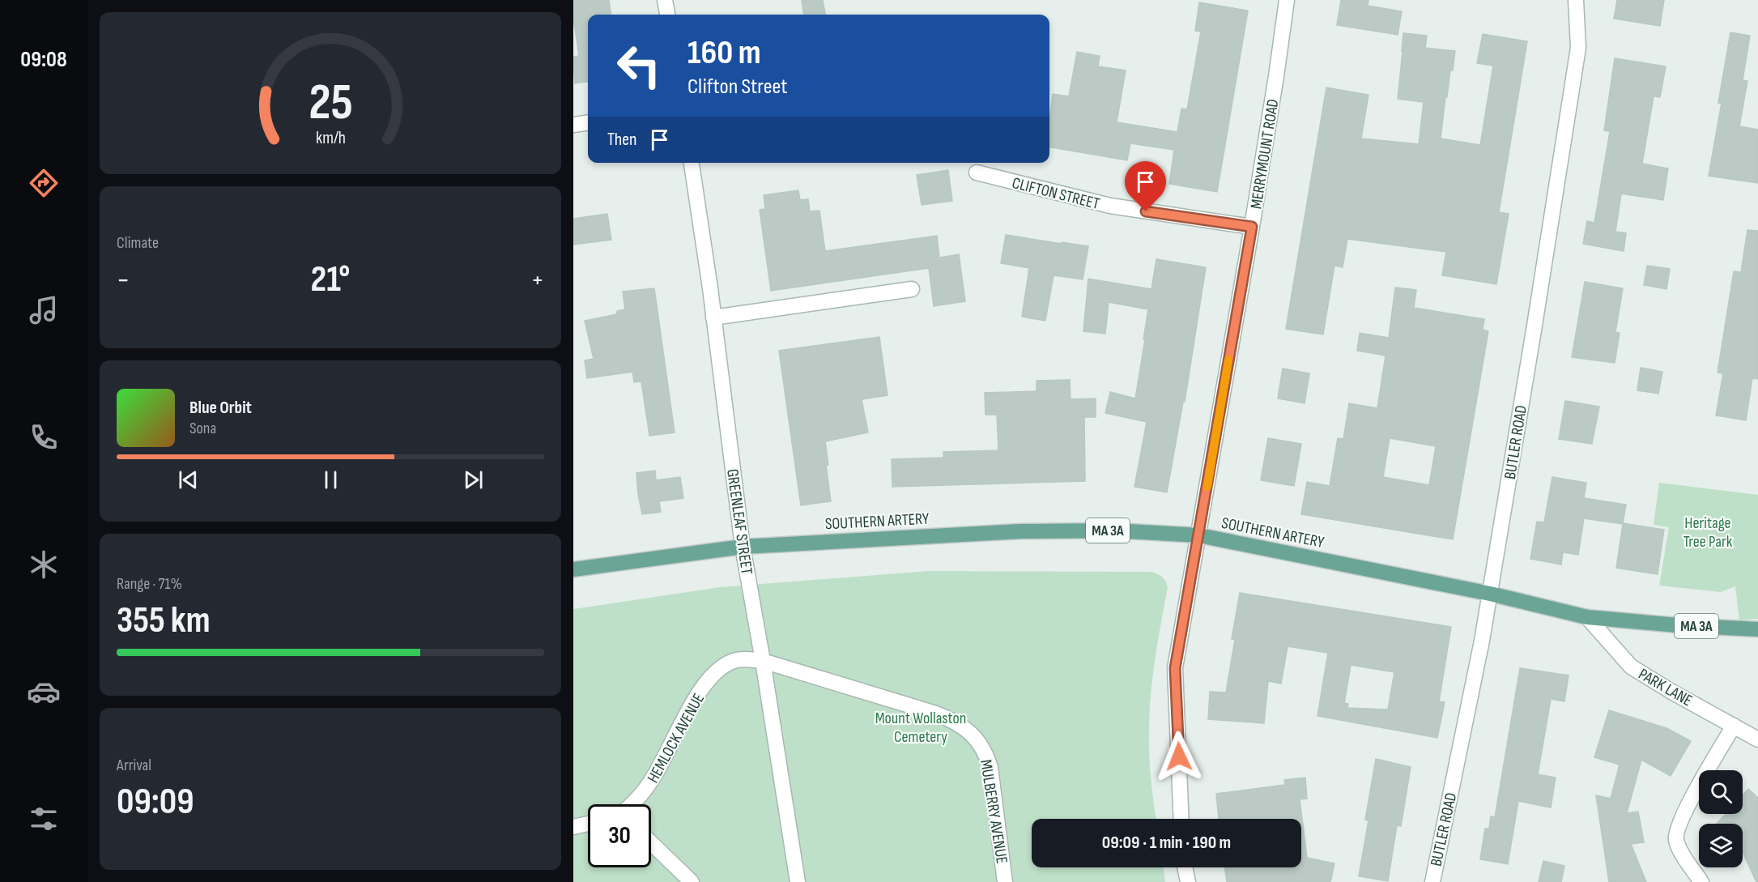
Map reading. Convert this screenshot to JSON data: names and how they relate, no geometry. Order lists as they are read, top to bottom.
{
  "streets": {
    "main road": ["SOUTHERN ARTERY", "MA 3A"],
    "street": [
      "MERRYMOUNT ROAD",
      "CLIFTON STREET",
      "BUTLER ROAD",
      "GREENLEAF STREET",
      "PARK LANE",
      "HEMLOCK AVENUE",
      "MULBERRY AVENUE"
    ]
  },
  "crossings": [
    ["MERRYMOUNT ROAD", "CLIFTON STREET"],
    ["MERRYMOUNT ROAD", "SOUTHERN ARTERY"],
    ["BUTLER ROAD", "SOUTHERN ARTERY"],
    ["SOUTHERN ARTERY", "GREENLEAF STREET"],
    ["SOUTHERN ARTERY", "PARK LANE"],
    ["GREENLEAF STREET", "HEMLOCK AVENUE"],
    ["GREENLEAF STREET", "MULBERRY AVENUE"],
    ["HEMLOCK AVENUE", "MULBERRY AVENUE"]
  ],
  "parks": ["Heritage Tree Park", "Mount Wollaston Cemetery"],
  "page": {
    "tabs": "09:08",
    "turn": ["160 m", "Clifton Street"],
    "then": "Then",
    "tile": [
      "Climate",
      ["Range · 71%", "355 km"],
      ["Arrival", "09:09"]
    ],
    "heat": ["−", "21°", "+"],
    "song": ["Blue Orbit", "Sona"],
    "limit": "30",
    "trip": "09:09 · 1 min · 190 m",
    "gauge": ["25", "km/h"]
  }
}
